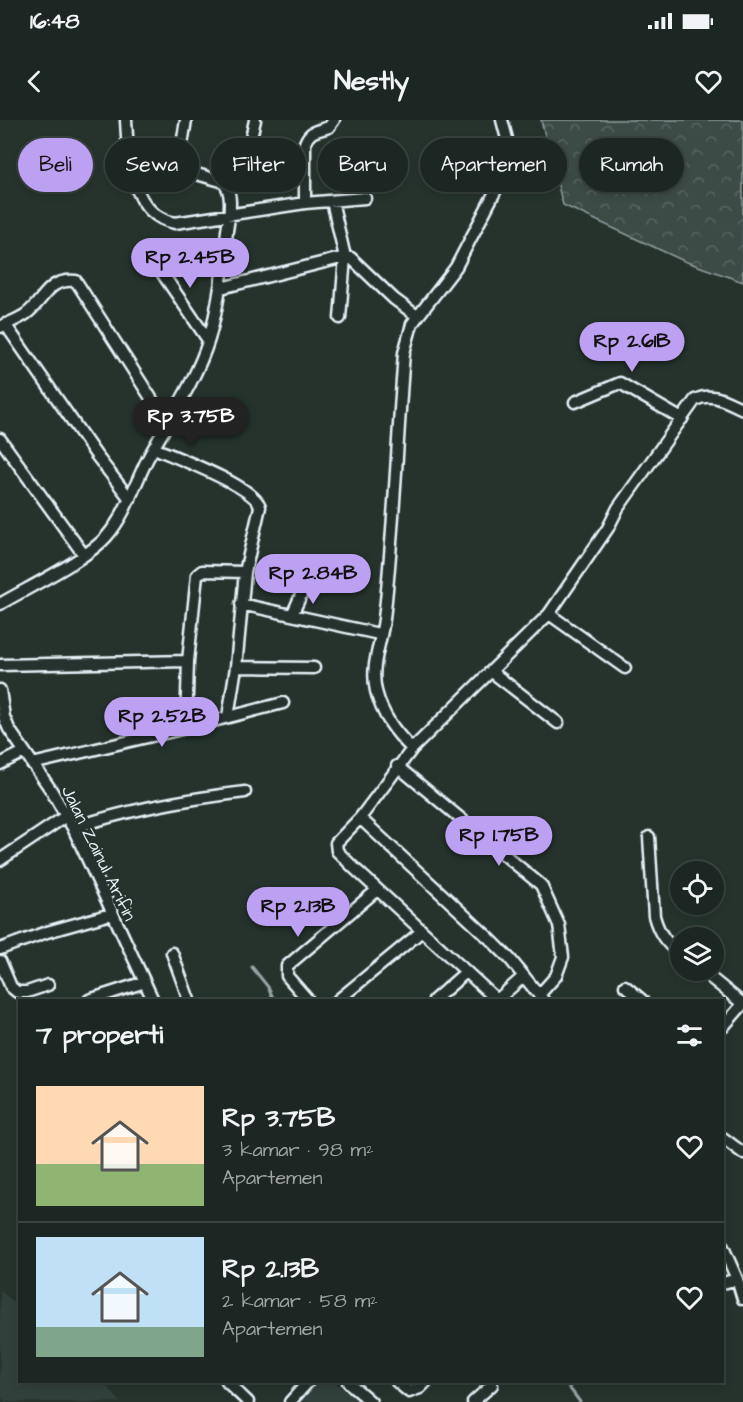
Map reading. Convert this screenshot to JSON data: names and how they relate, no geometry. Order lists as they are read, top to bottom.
{
  "streets": {
    "street": ["Jalan Zainul Arifin"]
  },
  "page": {
    "status": "16:48",
    "header": "Nestly",
    "chip": [
      "Beli",
      "Sewa",
      "Filter",
      "Baru",
      "Apartemen",
      "Rumah"
    ],
    "price": [
      "Rp 2.45B",
      "Rp 2.61B",
      "Rp 3.75B",
      "Rp 2.84B",
      "Rp 2.52B",
      "Rp 1.75B",
      "Rp 2.13B"
    ],
    "heading": "7 properti",
    "list": [
      {
        "name": "Rp 3.75B",
        "note": "3 kamar · 98 m² · Apartemen"
      },
      {
        "name": "Rp 2.13B",
        "note": "2 kamar · 58 m² · Apartemen"
      }
    ]
  }
}
